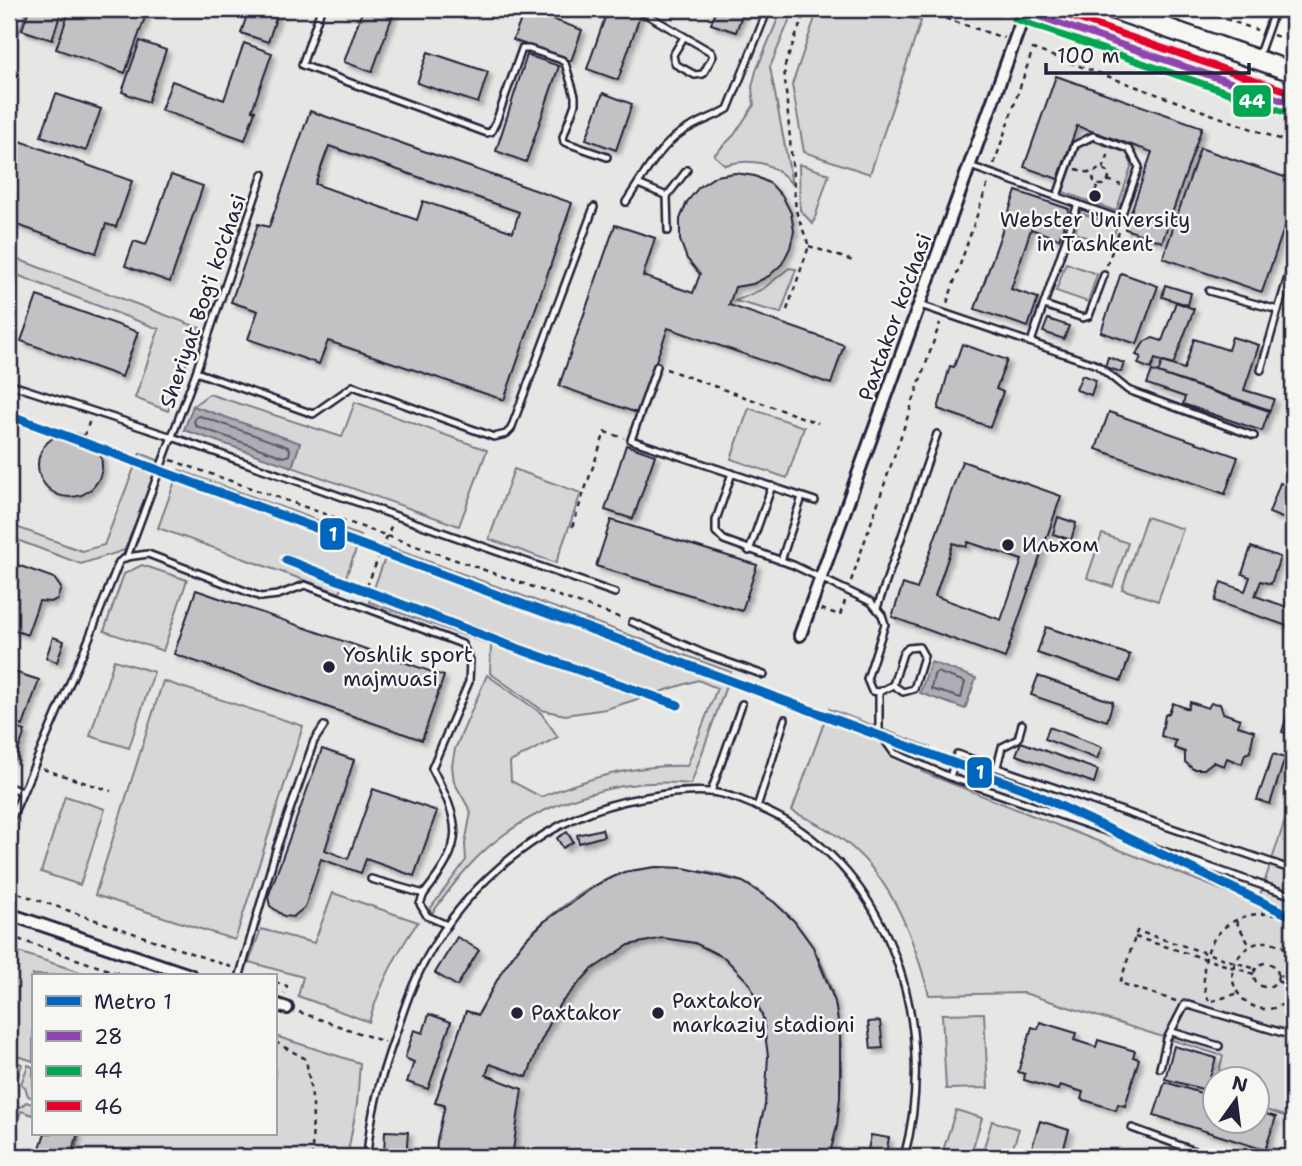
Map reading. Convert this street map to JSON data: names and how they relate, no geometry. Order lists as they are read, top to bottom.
{
  "streets": {
    "street": ["Paxtakor ko'chasi"],
    "lane": ["Sheriyat Bog'i ko'chasi"]
  },
  "places": [
    "Webster University in Tashkent",
    "Ильхом",
    "Yoshlik sport majmuasi",
    "Paxtakor",
    "Paxtakor markaziy stadioni"
  ],
  "lines": [
    "transit line 28",
    "transit line 46",
    "transit line 44",
    "metro line 1"
  ],
  "legend": [
    "Metro 1",
    "28",
    "44",
    "46"
  ],
  "scale_bar": "100 m",
  "north": "top"
}
